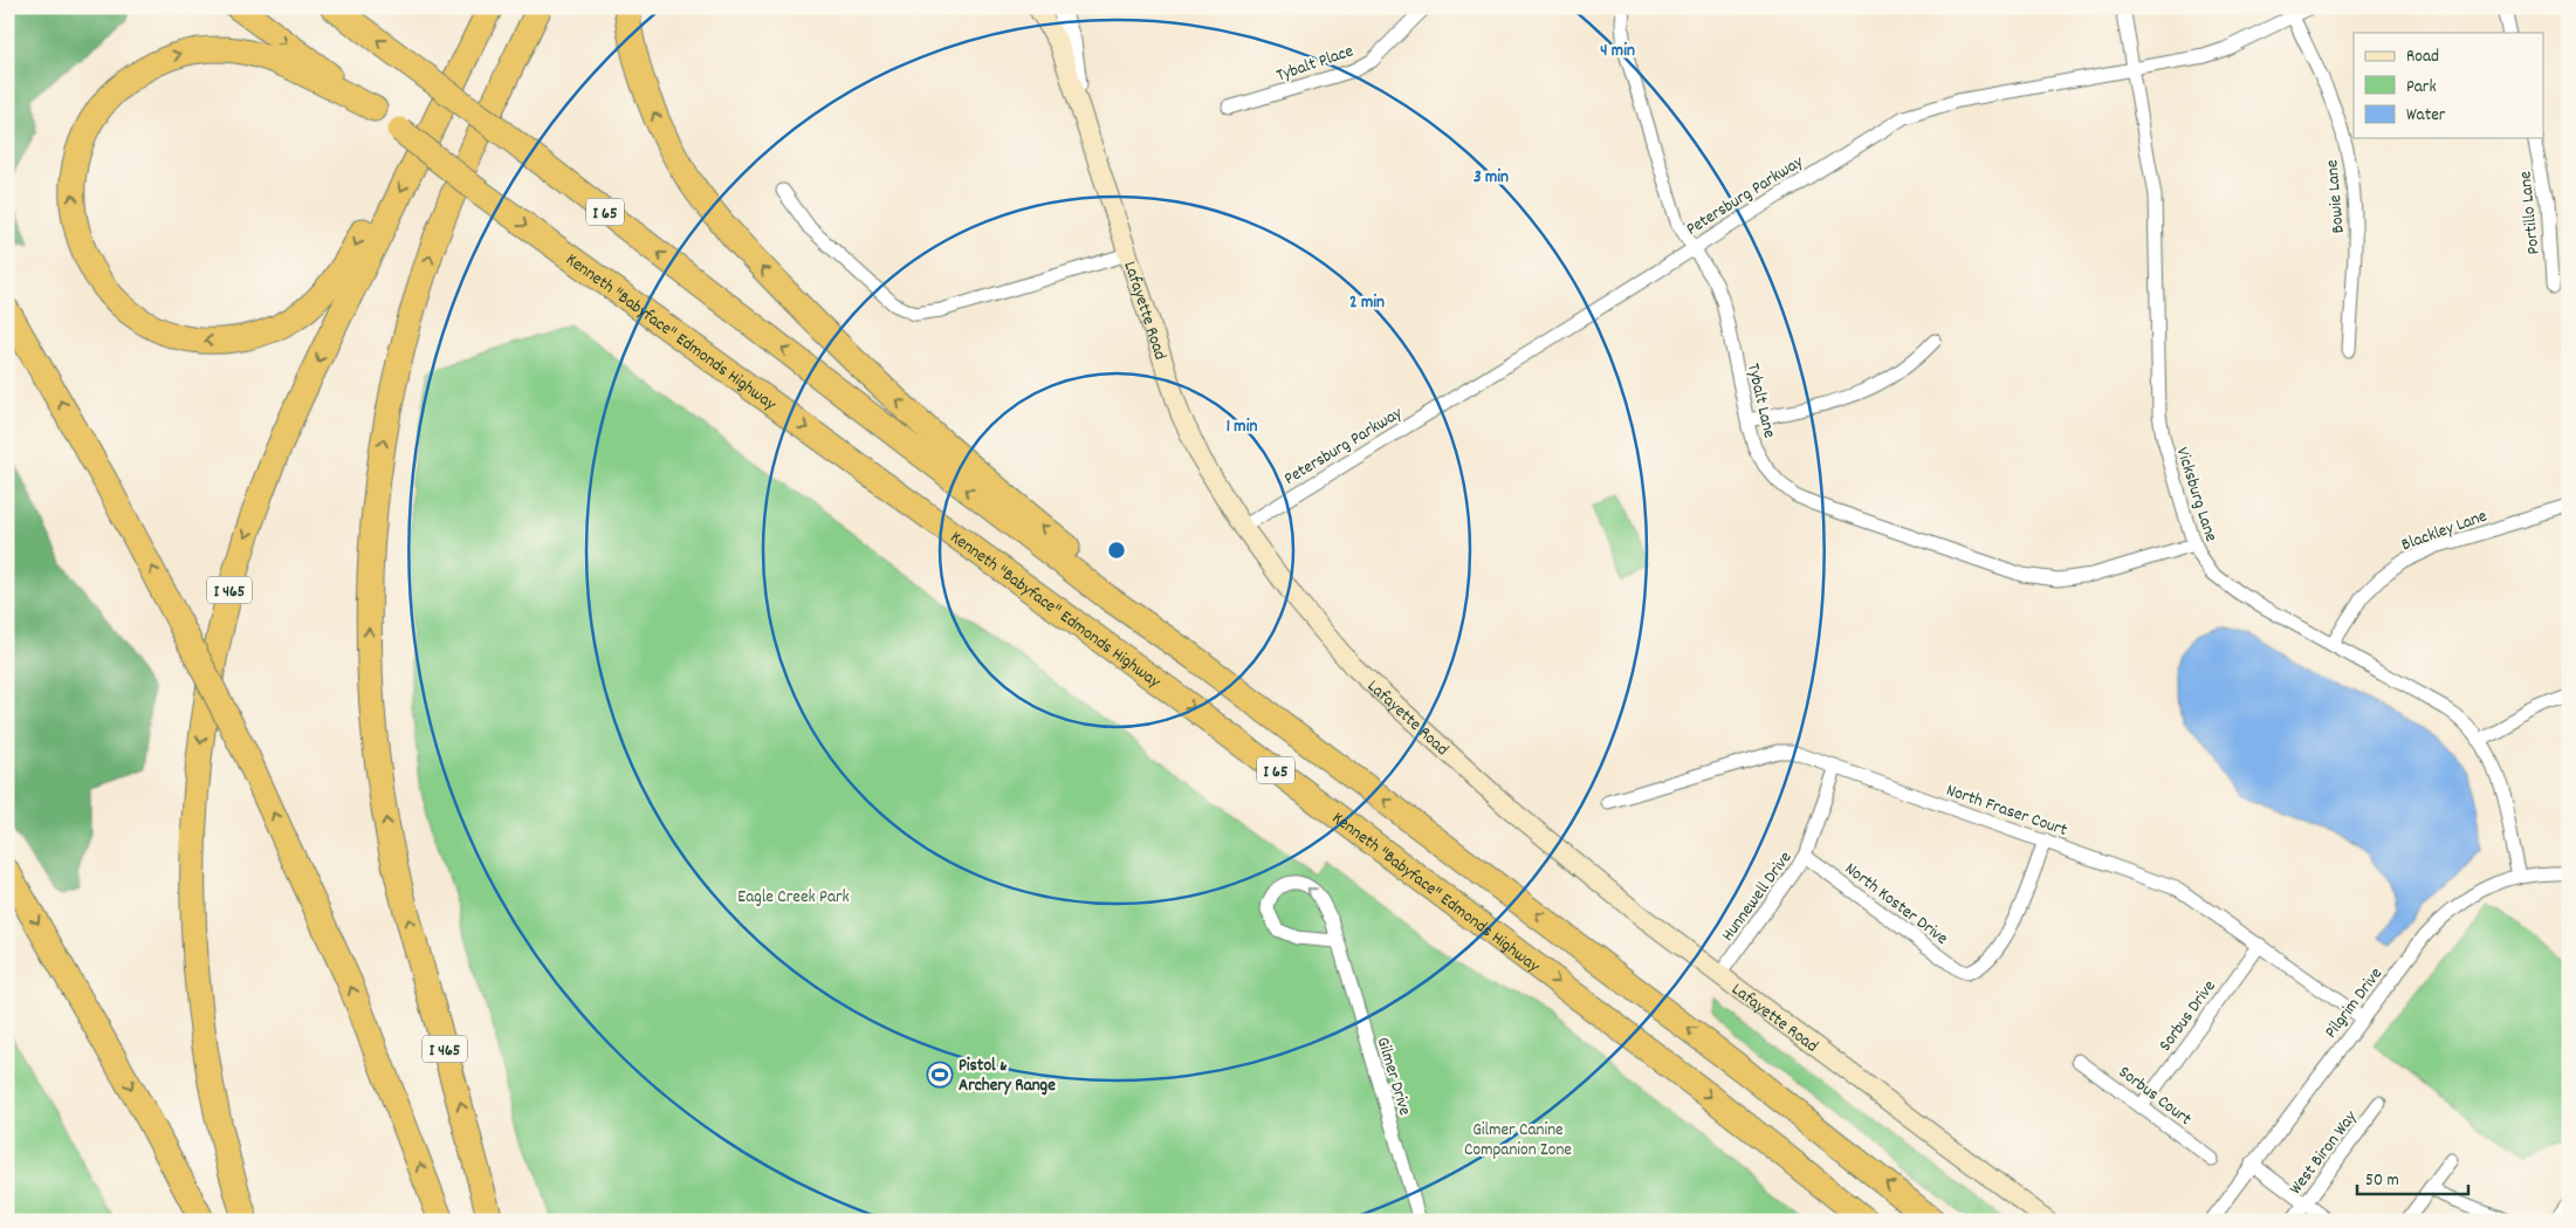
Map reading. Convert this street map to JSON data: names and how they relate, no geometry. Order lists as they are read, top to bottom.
{
  "streets": {
    "highway": ["I 65", "Kenneth \"Babyface\" Edmonds Highway", "I 465"],
    "main road": ["Lafayette Road"],
    "street": [
      "Tybalt Place",
      "Petersburg Parkway",
      "Bowie Lane",
      "Portillo Lane",
      "Tybalt Lane",
      "Vicksburg Lane",
      "Blackley Lane",
      "North Fraser Court",
      "Hunnewell Drive",
      "North Koster Drive",
      "Pilgrim Drive",
      "Sorbus Drive",
      "Gilmer Drive",
      "Sorbus Court",
      "West Biron Way"
    ]
  },
  "crossings": [
    ["Petersburg Parkway", "Bowie Lane"],
    ["Petersburg Parkway", "Lafayette Road"],
    ["Petersburg Parkway", "Tybalt Lane"],
    ["Petersburg Parkway", "Vicksburg Lane"],
    ["Lafayette Road", "Hunnewell Drive"],
    ["Tybalt Lane", "Vicksburg Lane"],
    ["Vicksburg Lane", "Blackley Lane"],
    ["Vicksburg Lane", "Pilgrim Drive"],
    ["North Fraser Court", "Hunnewell Drive"],
    ["North Fraser Court", "North Koster Drive"],
    ["North Fraser Court", "Pilgrim Drive"],
    ["North Fraser Court", "Sorbus Drive"],
    ["Hunnewell Drive", "North Koster Drive"],
    ["Sorbus Drive", "Sorbus Court"]
  ],
  "parks": ["Eagle Creek Park", "Gilmer Canine Companion Zone"],
  "places": {
    "sports": ["Pistol & Archery Range"]
  },
  "legend": ["Road", "Park", "Water"],
  "scale_bar": "50 m",
  "rings": [
    "4 min",
    "3 min",
    "2 min",
    "1 min"
  ]
}
